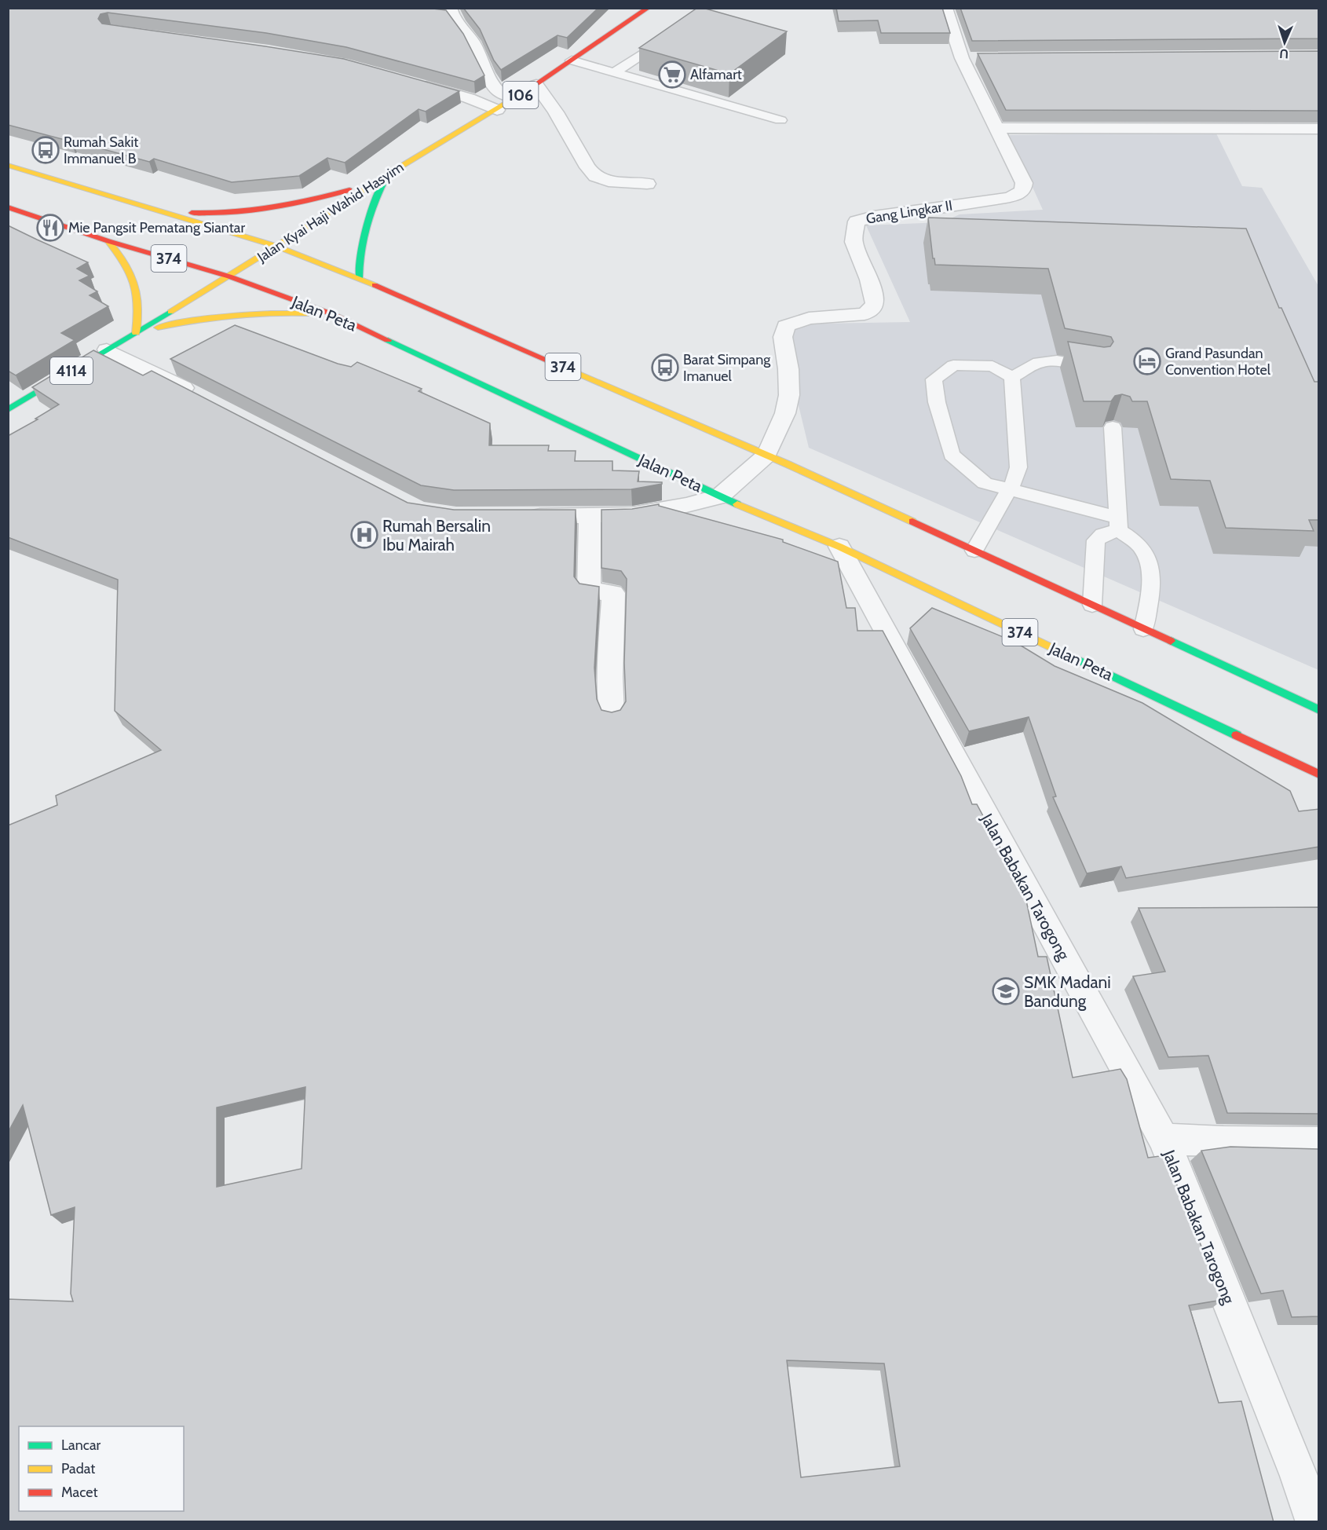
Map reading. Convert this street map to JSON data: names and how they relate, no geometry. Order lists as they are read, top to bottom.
{
  "streets": {
    "main road": [
      "106",
      "Jalan Kyai Haji Wahid Hasyim",
      "374",
      "Jalan Peta",
      "4114"
    ],
    "street": ["Gang Lingkar II", "Jalan Babakan Tarogong"]
  },
  "crossings": [
    ["106", "Jalan Kyai Haji Wahid Hasyim"],
    ["106", "374"],
    ["Jalan Kyai Haji Wahid Hasyim", "374"],
    ["Jalan Kyai Haji Wahid Hasyim", "Jalan Peta"],
    ["Gang Lingkar II", "374"],
    ["Gang Lingkar II", "Jalan Peta"],
    ["Jalan Peta", "Jalan Babakan Tarogong"]
  ],
  "places": {
    "supermarket": ["Alfamart"],
    "bus stop": ["Rumah Sakit Immanuel B", "Barat Simpang Imanuel"],
    "restaurant": ["Mie Pangsit Pematang Siantar"],
    "hotel": ["Grand Pasundan Convention Hotel"],
    "hospital": ["Rumah Bersalin Ibu Mairah"],
    "school or university": ["SMK Madani Bandung"]
  },
  "legend": ["Lancar", "Padat", "Macet"],
  "north": "bottom"
}
